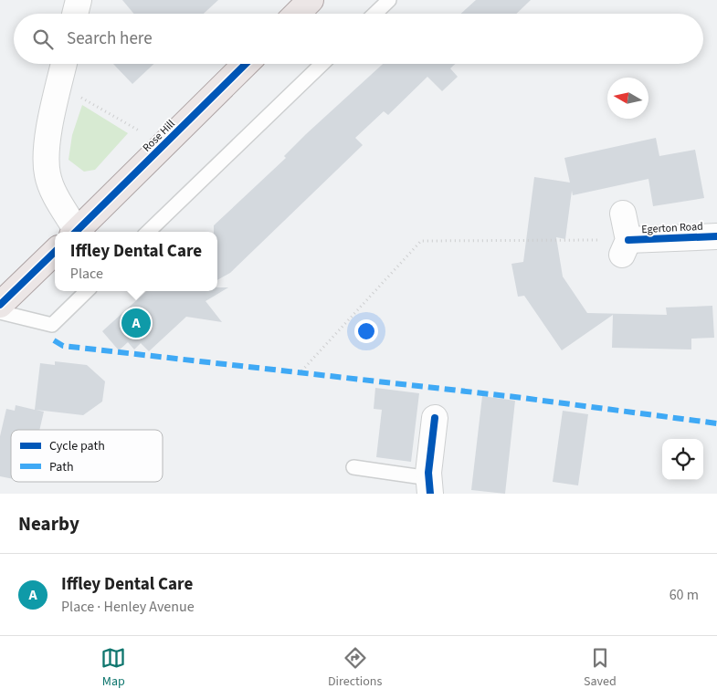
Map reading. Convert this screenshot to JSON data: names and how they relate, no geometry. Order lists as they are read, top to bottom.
{
  "streets": {
    "main road": ["Rose Hill", "Egerton Road"]
  },
  "legend": ["Cycle path", "Path"],
  "north": "left",
  "page": {
    "search": "Search here",
    "popup": ["Iffley Dental Care", "Place"],
    "pins": "A",
    "heading": "Nearby",
    "list": [
      {
        "mark": "A",
        "name": "Iffley Dental Care",
        "note": "Place · Henley Avenue",
        "value": "60 m"
      }
    ],
    "nav": ["Map", "Directions", "Saved"]
  }
}
